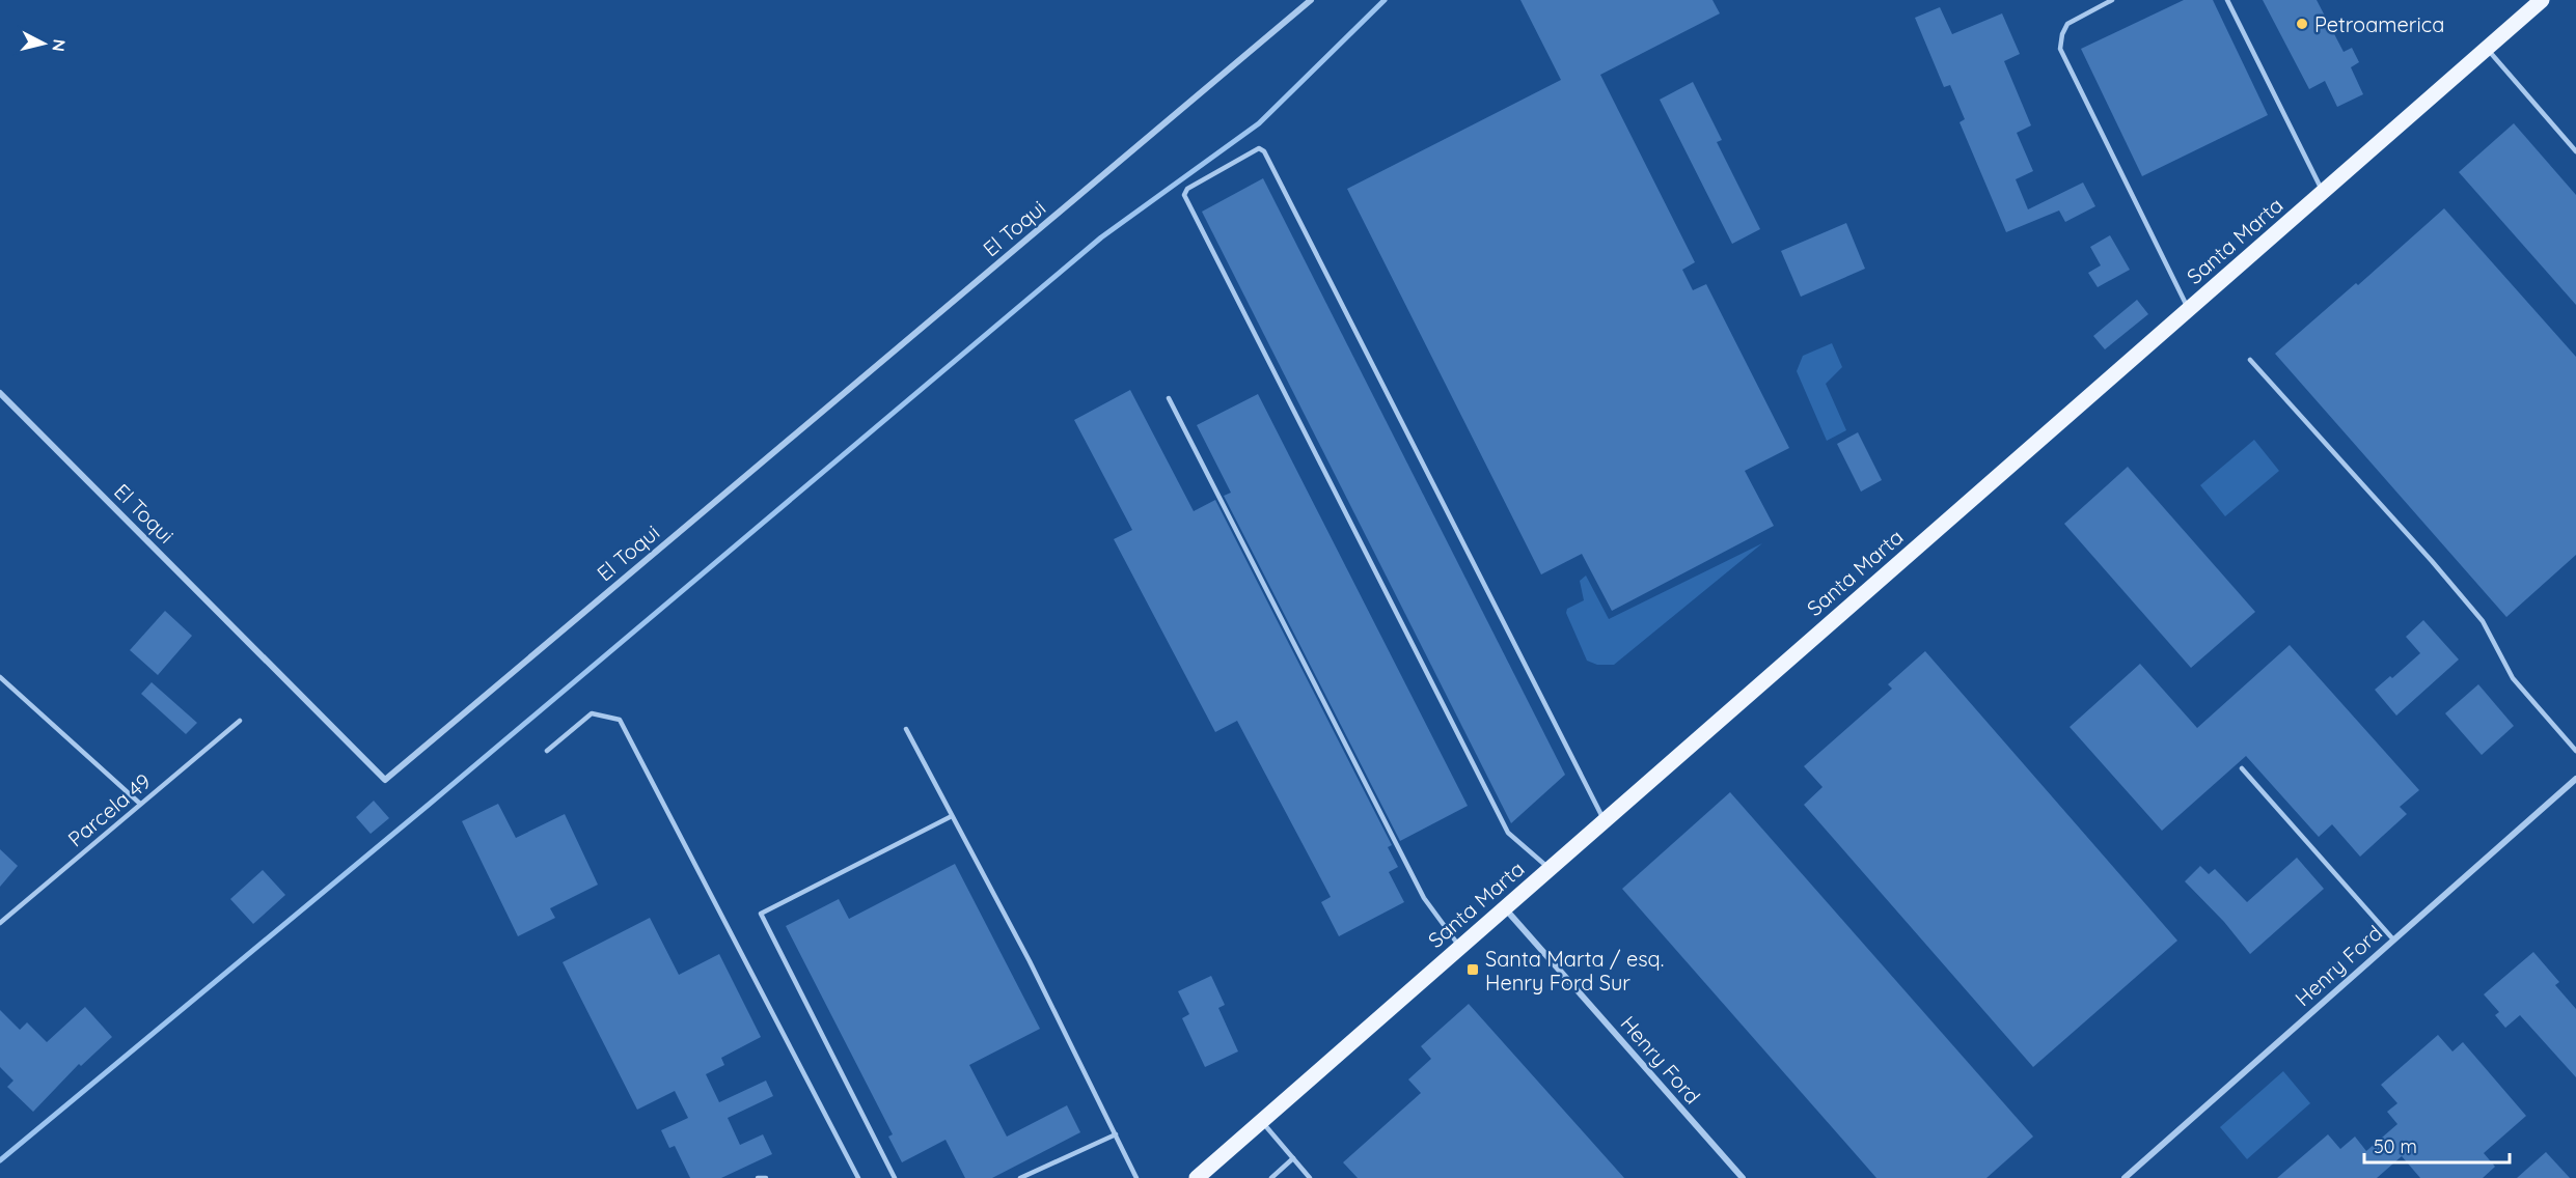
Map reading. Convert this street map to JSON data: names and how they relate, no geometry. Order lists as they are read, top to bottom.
{
  "streets": {
    "main road": ["Santa Marta"],
    "street": ["El Toqui", "Henry Ford"],
    "lane": ["Parcela 49"]
  },
  "crossings": [
    ["Santa Marta", "Henry Ford"]
  ],
  "places": {
    "other": ["Petroamerica"],
    "transit": ["Santa Marta / esq. Henry Ford Sur"]
  },
  "scale_bar": "50 m",
  "north": "right"
}
